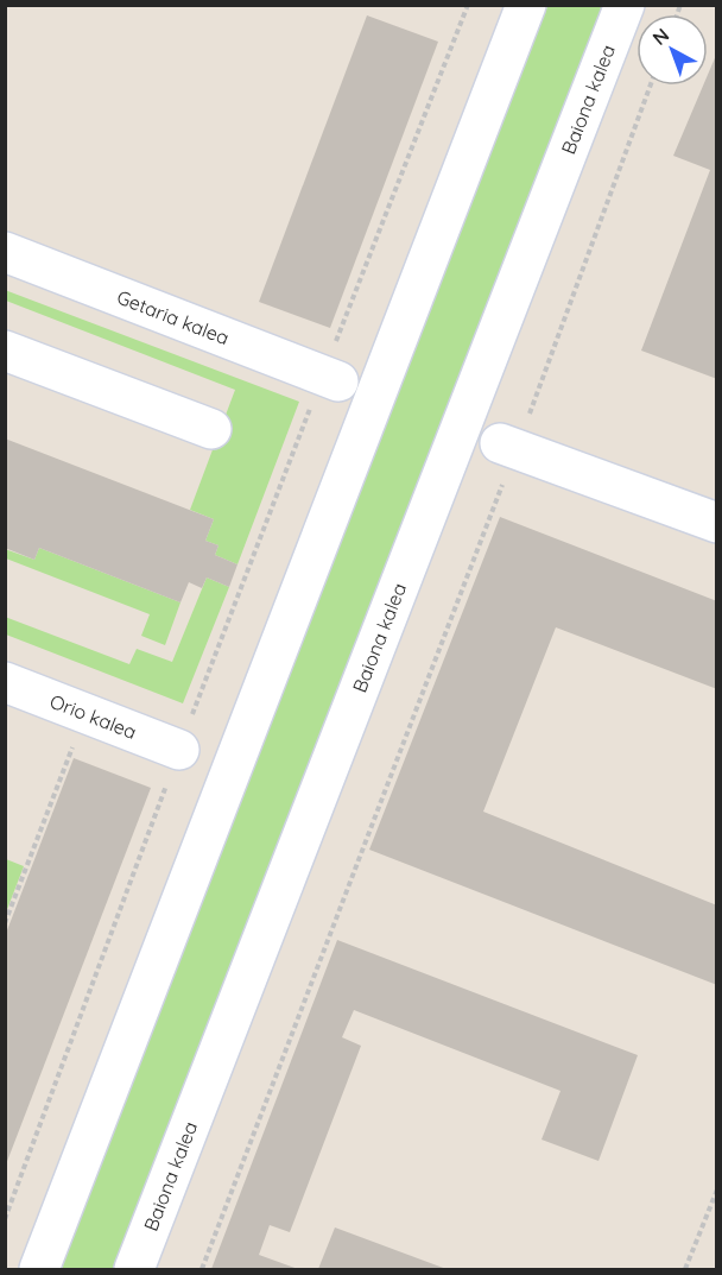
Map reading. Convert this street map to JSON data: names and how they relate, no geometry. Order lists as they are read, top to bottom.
{
  "streets": {
    "street": ["Baiona kalea", "Getaria kalea", "Orio kalea"]
  },
  "north": "top left"
}
